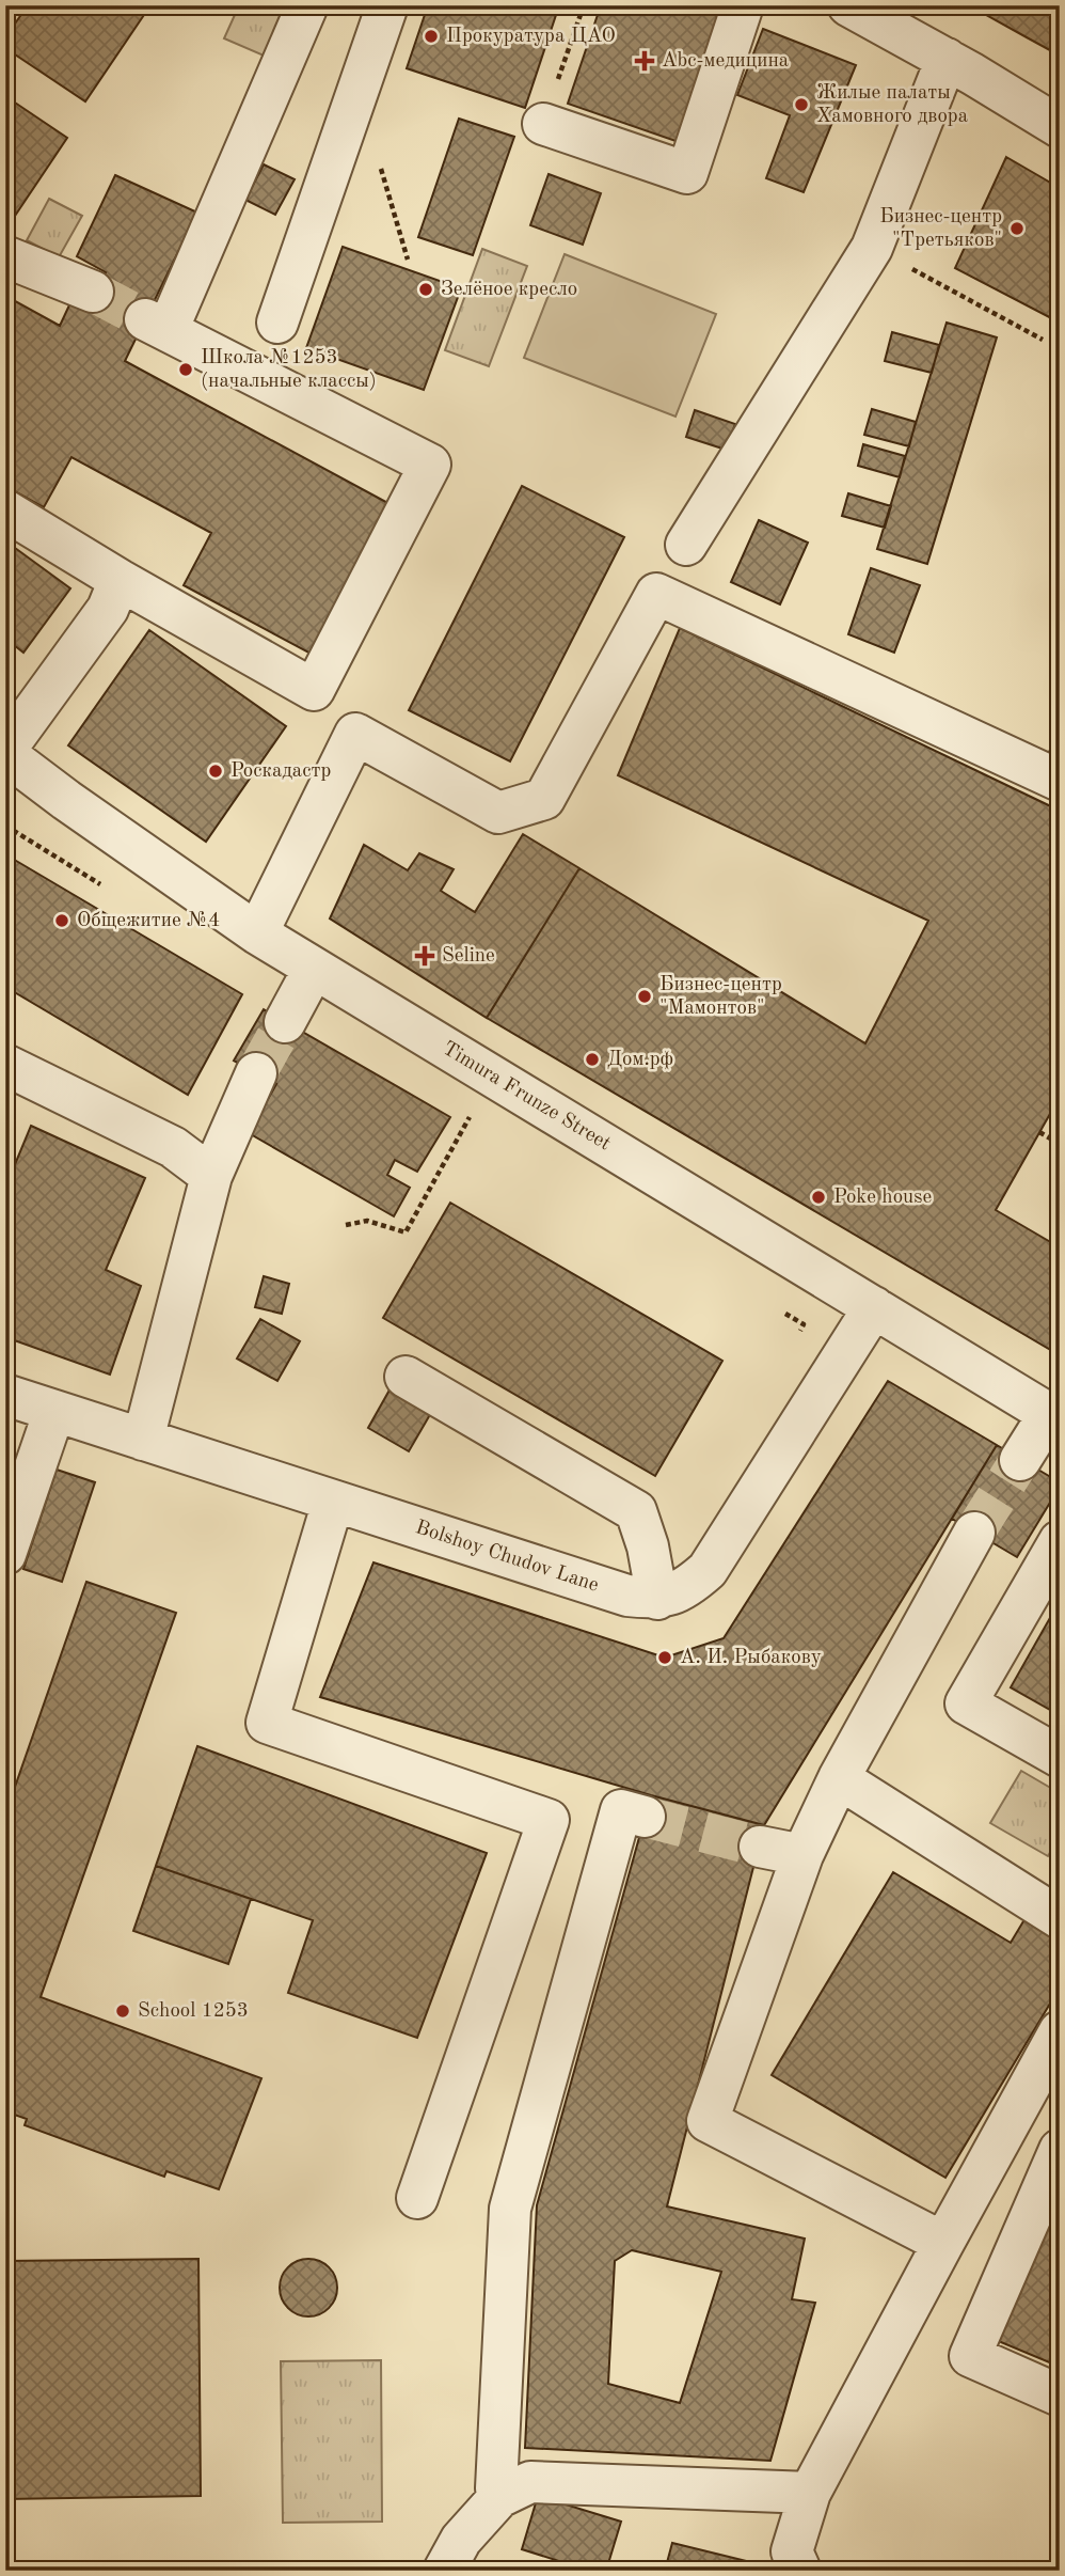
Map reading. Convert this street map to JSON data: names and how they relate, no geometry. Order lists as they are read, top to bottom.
{
  "streets": {
    "street": ["Timura Frunze Street", "Bolshoy Chudov Lane"]
  },
  "places": {
    "other": [
      "Прокуратура ЦАО",
      "Жилые палаты Хамовного двора",
      "Бизнес-центр \"Третьяков\"",
      "Зелёное кресло",
      "Школа №1253 (начальные классы)",
      "Роскадастр",
      "Общежитие №4",
      "Бизнес-центр \"Мамонтов\"",
      "Дом.рф",
      "Poke house",
      "А. И. Рыбакову",
      "School 1253"
    ],
    "health": ["Abc-медицина", "Seline"]
  }
}
